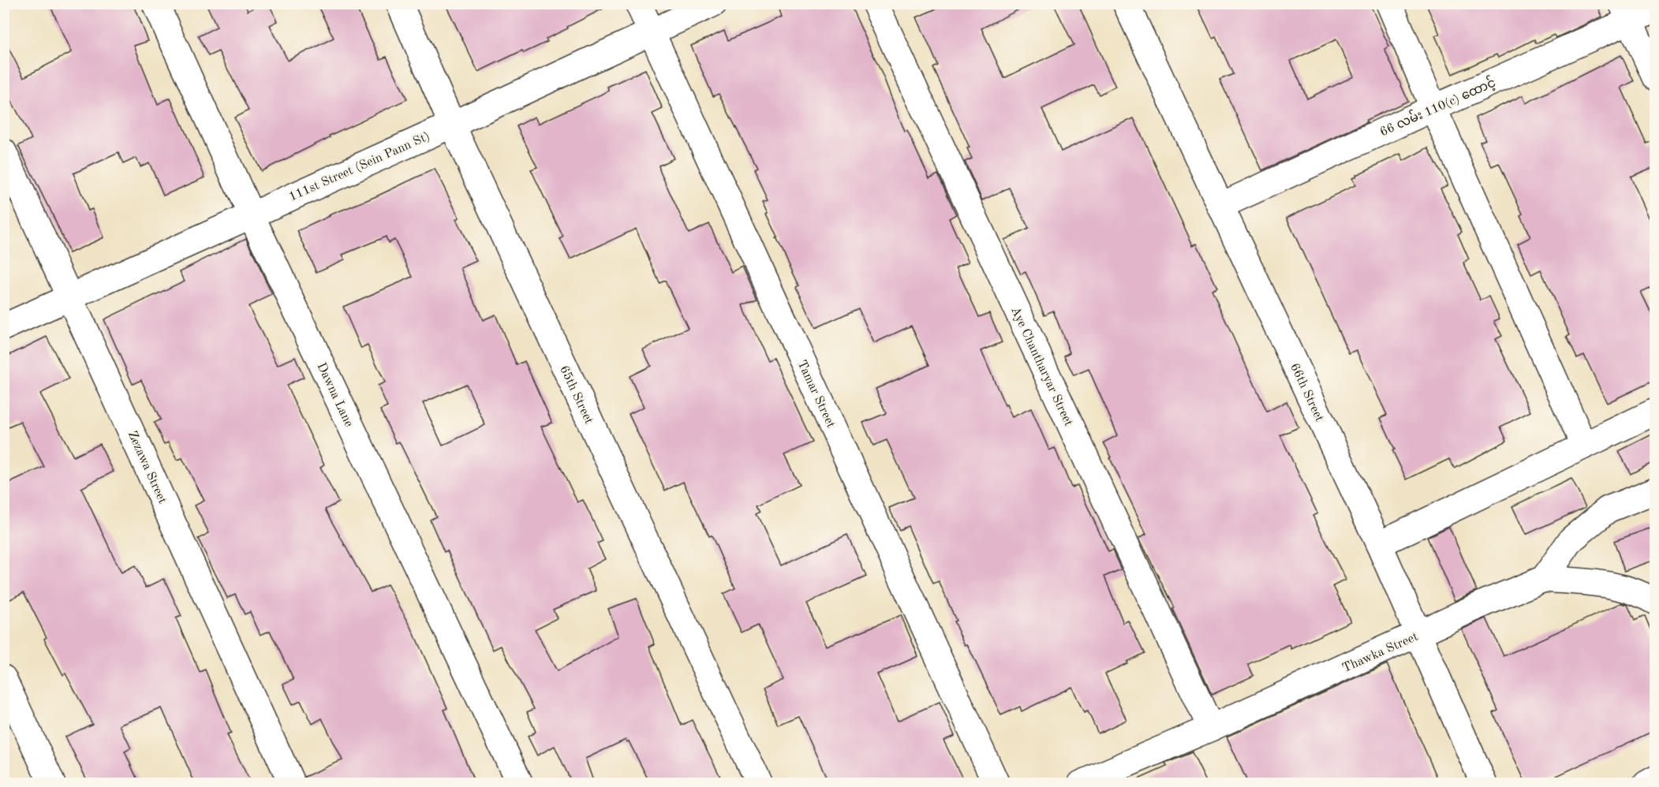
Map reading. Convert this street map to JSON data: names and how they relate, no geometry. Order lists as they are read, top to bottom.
{
  "streets": {
    "street": [
      "66 လမ်း 110(c) ထောင့်",
      "111st Street (Sein Pann St)",
      "Aye Chantharyar Street",
      "66th Street",
      "Tamar Street",
      "Dawna Lane",
      "65th Street",
      "Zezawa Street",
      "Thawka Street"
    ]
  },
  "crossings": [
    ["66 လမ်း 110(c) ထောင့်", "66th Street"],
    ["111st Street (Sein Pann St)", "Tamar Street"],
    ["111st Street (Sein Pann St)", "Dawna Lane"],
    ["111st Street (Sein Pann St)", "65th Street"],
    ["111st Street (Sein Pann St)", "Zezawa Street"],
    ["Aye Chantharyar Street", "Thawka Street"],
    ["66th Street", "Thawka Street"]
  ]
}
